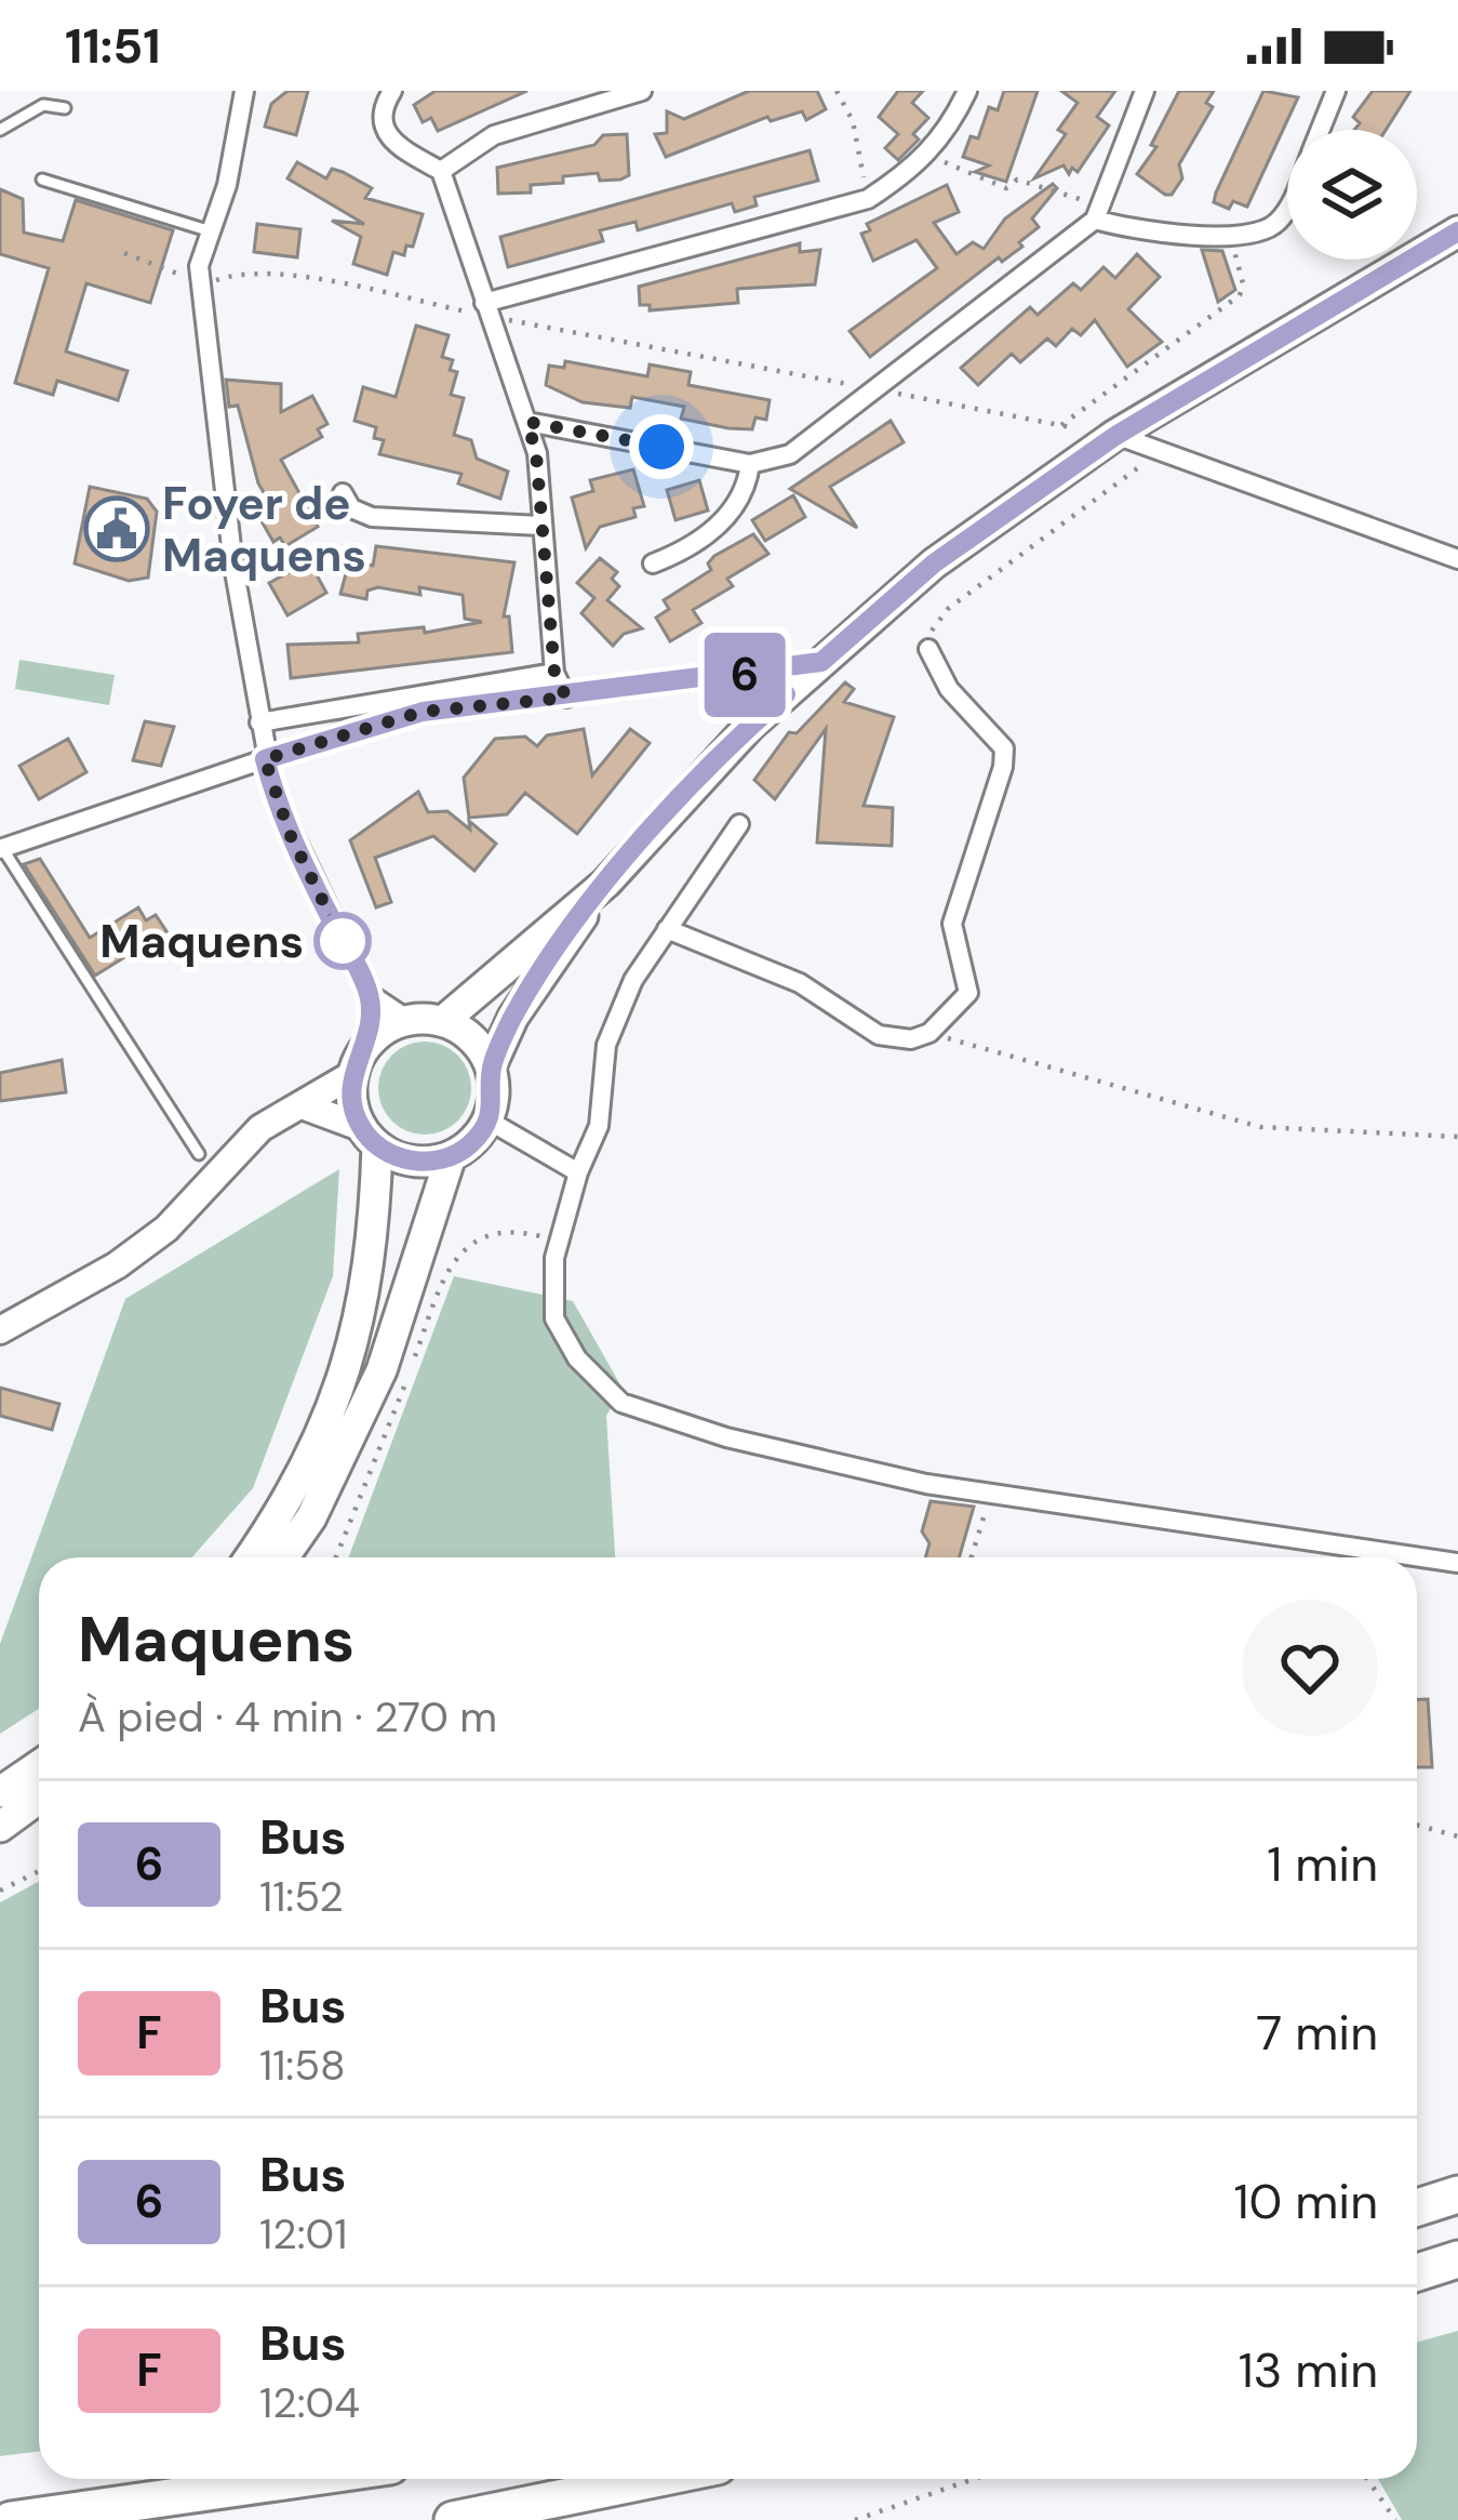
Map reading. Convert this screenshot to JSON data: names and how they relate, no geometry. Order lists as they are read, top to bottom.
{
  "places": {
    "public building": ["Foyer de Maquens"],
    "other": ["Maquens"]
  },
  "lines": ["bus line 6"],
  "page": {
    "status": "11:51",
    "on_map": "6",
    "heading": ["Maquens", "À pied · 4 min · 270 m"],
    "list": [
      {
        "mark": "6",
        "name": "Bus",
        "note": "11:52",
        "value": "1 min"
      },
      {
        "mark": "F",
        "name": "Bus",
        "note": "11:58",
        "value": "7 min"
      },
      {
        "mark": "6",
        "name": "Bus",
        "note": "12:01",
        "value": "10 min"
      },
      {
        "mark": "F",
        "name": "Bus",
        "note": "12:04",
        "value": "13 min"
      }
    ]
  }
}
